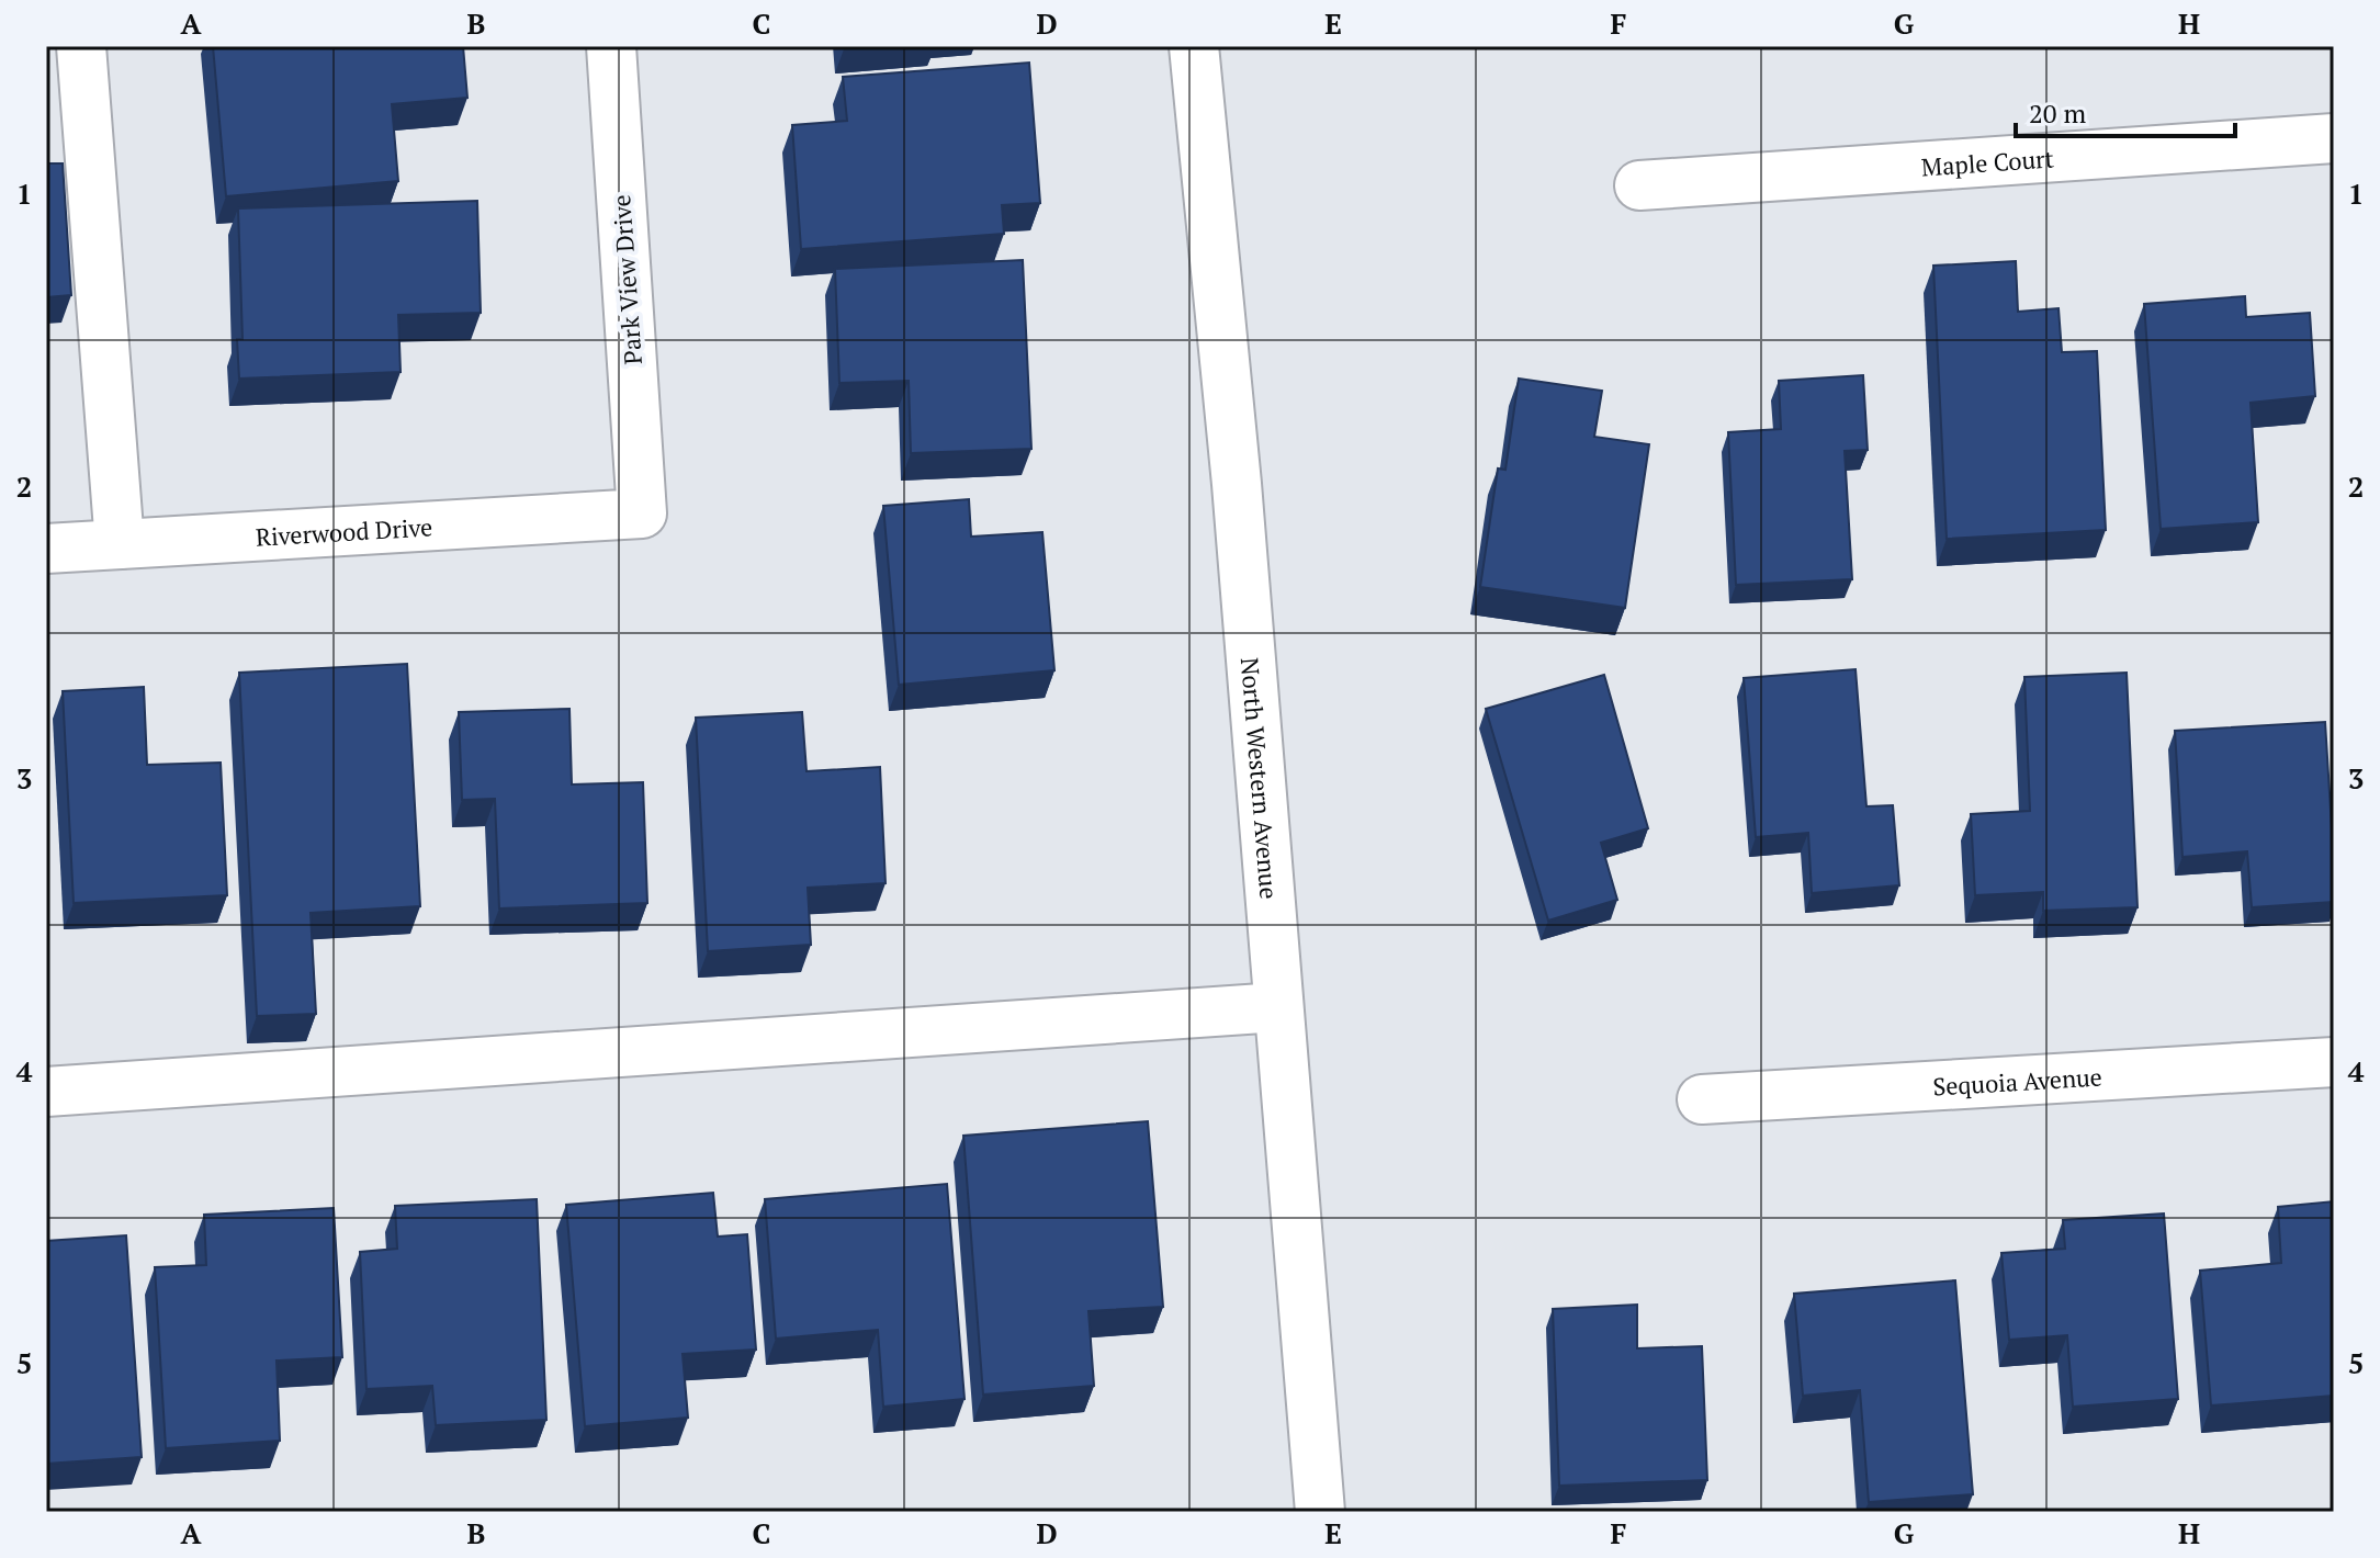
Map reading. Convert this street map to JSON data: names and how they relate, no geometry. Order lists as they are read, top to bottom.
{
  "streets": {
    "street": [
      "Maple Court",
      "Park View Drive",
      "Riverwood Drive",
      "North Western Avenue",
      "Sequoia Avenue"
    ]
  },
  "crossings": [
    ["Park View Drive", "Riverwood Drive"]
  ],
  "scale_bar": "20 m",
  "grid": {
    "columns": [
      "A",
      "B",
      "C",
      "D",
      "E",
      "F",
      "G",
      "H"
    ],
    "rows": [
      "1",
      "2",
      "3",
      "4",
      "5"
    ]
  }
}
